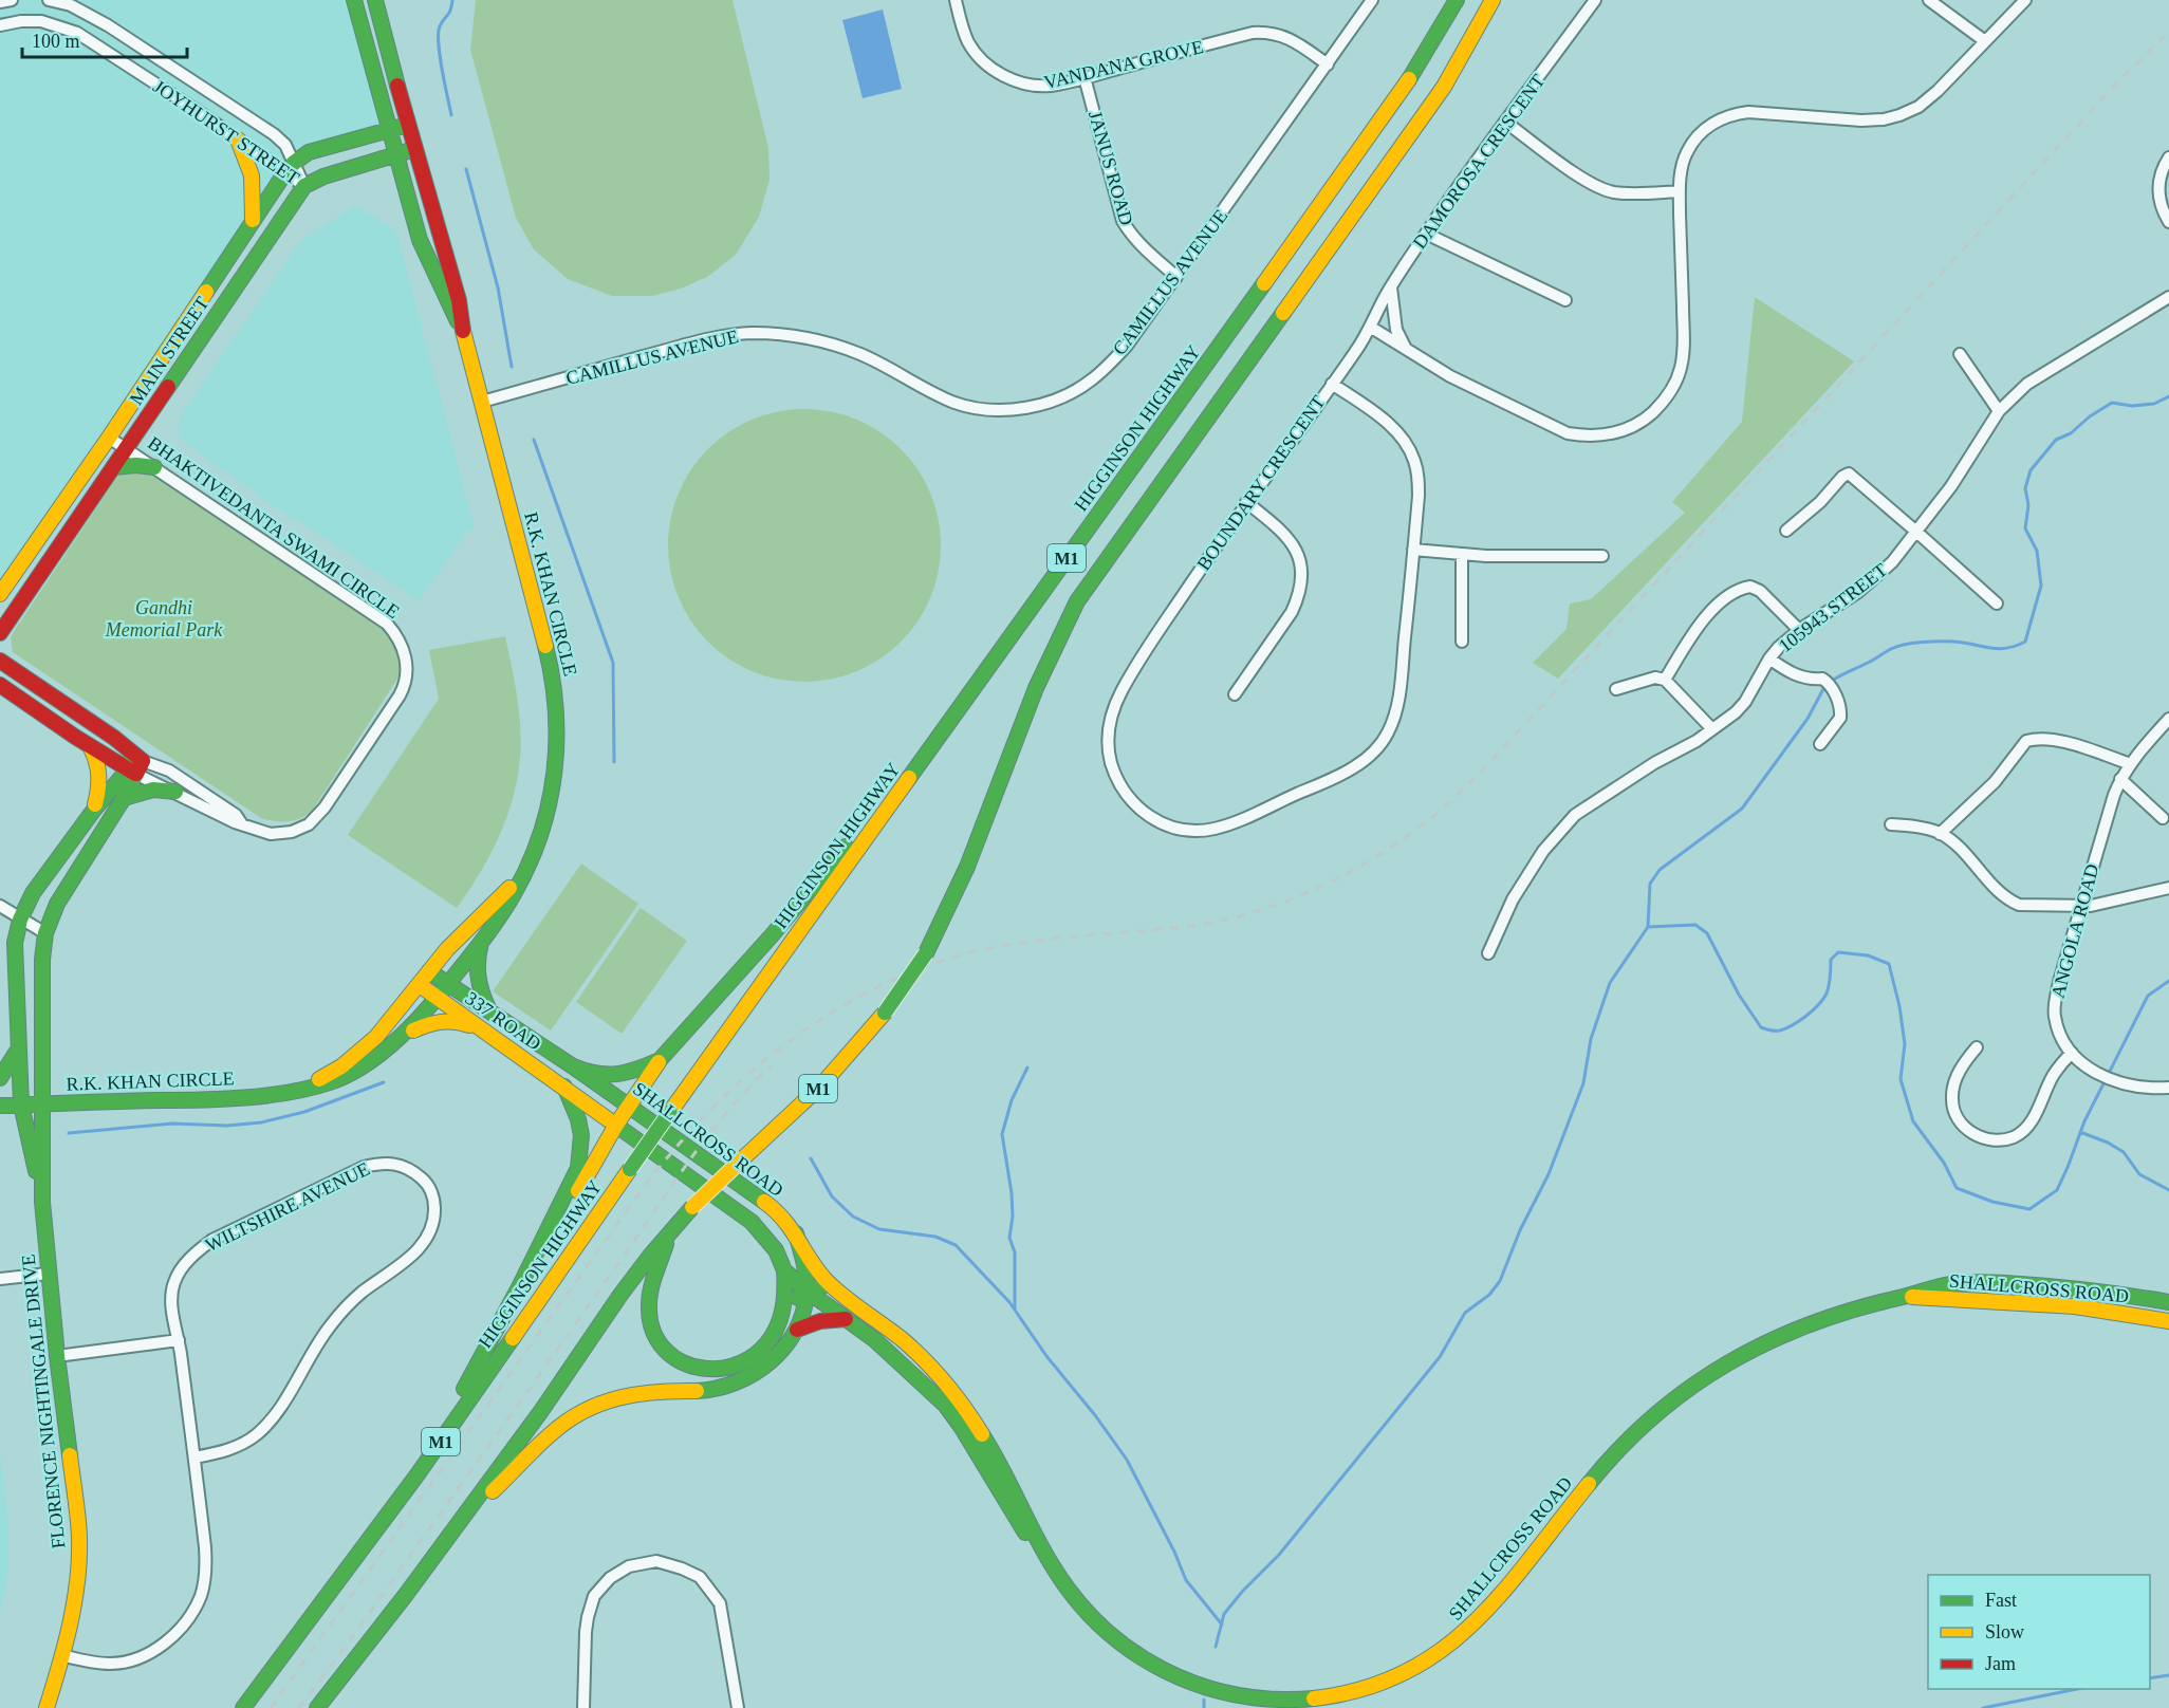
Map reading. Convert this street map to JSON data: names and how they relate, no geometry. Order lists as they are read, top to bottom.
{
  "streets": {
    "main road": [
      "MAIN STREET",
      "HIGGINSON HIGHWAY",
      "BHAKTIVEDANTA SWAMI CIRCLE",
      "M1",
      "R.K. KHAN CIRCLE",
      "337 ROAD",
      "SHALLCROSS ROAD",
      "FLORENCE NIGHTINGALE DRIVE"
    ],
    "street": [
      "VANDANA GROVE",
      "JOYHURST STREET",
      "DAMOROSA CRESCENT",
      "JANUS ROAD",
      "CAMILLUS AVENUE",
      "BOUNDARY CRESCENT",
      "105943 STREET",
      "ANGOLA ROAD",
      "WILTSHIRE AVENUE"
    ]
  },
  "crossings": [
    ["VANDANA GROVE", "JANUS ROAD"],
    ["VANDANA GROVE", "CAMILLUS AVENUE"],
    ["JOYHURST STREET", "MAIN STREET"],
    ["DAMOROSA CRESCENT", "BOUNDARY CRESCENT"],
    ["JANUS ROAD", "CAMILLUS AVENUE"],
    ["CAMILLUS AVENUE", "R.K. KHAN CIRCLE"],
    ["MAIN STREET", "BHAKTIVEDANTA SWAMI CIRCLE"],
    ["MAIN STREET", "R.K. KHAN CIRCLE"],
    ["R.K. KHAN CIRCLE", "337 ROAD"],
    ["R.K. KHAN CIRCLE", "FLORENCE NIGHTINGALE DRIVE"],
    ["337 ROAD", "SHALLCROSS ROAD"],
    ["WILTSHIRE AVENUE", "FLORENCE NIGHTINGALE DRIVE"]
  ],
  "parks": ["Gandhi Memorial Park"],
  "legend": ["Fast", "Slow", "Jam"],
  "scale_bar": "100 m"
}
